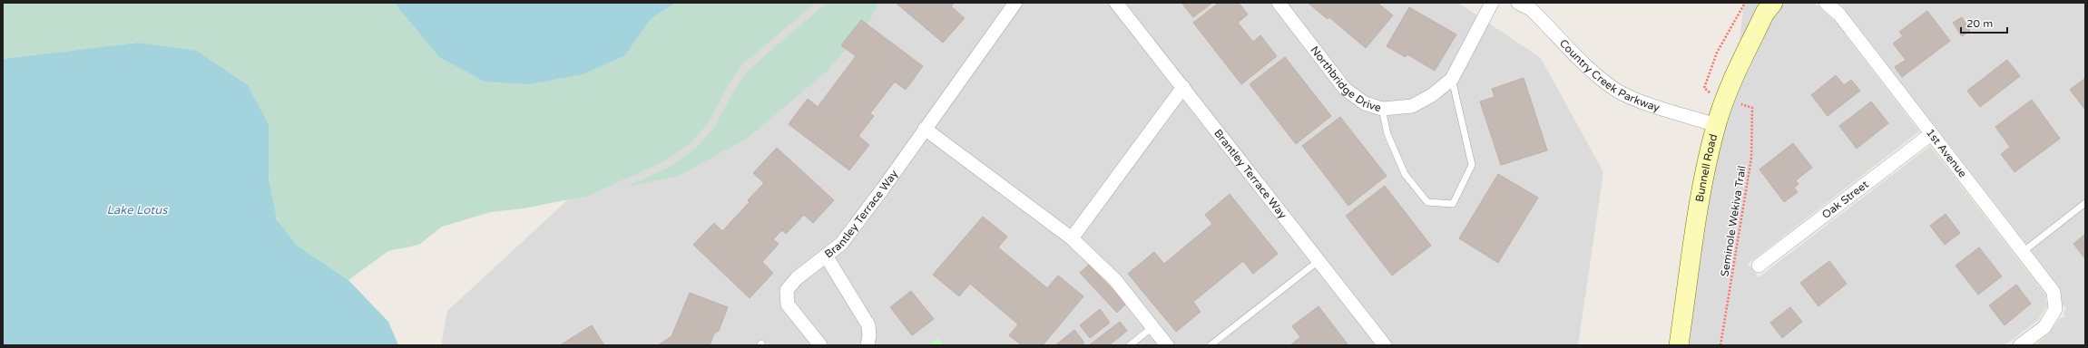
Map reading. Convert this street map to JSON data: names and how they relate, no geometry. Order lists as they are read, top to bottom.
{
  "streets": {
    "main road": ["Bunnell Road"],
    "street": [
      "Country Creek Parkway",
      "Northbridge Drive",
      "1st Avenue",
      "Brantley Terrace Way",
      "Oak Street"
    ],
    "path": ["Seminole Wekiva Trail"]
  },
  "crossings": [
    ["Country Creek Parkway", "Bunnell Road"],
    ["1st Avenue", "Oak Street"]
  ],
  "water": ["Lake Lotus"],
  "scale_bar": "20 m"
}
